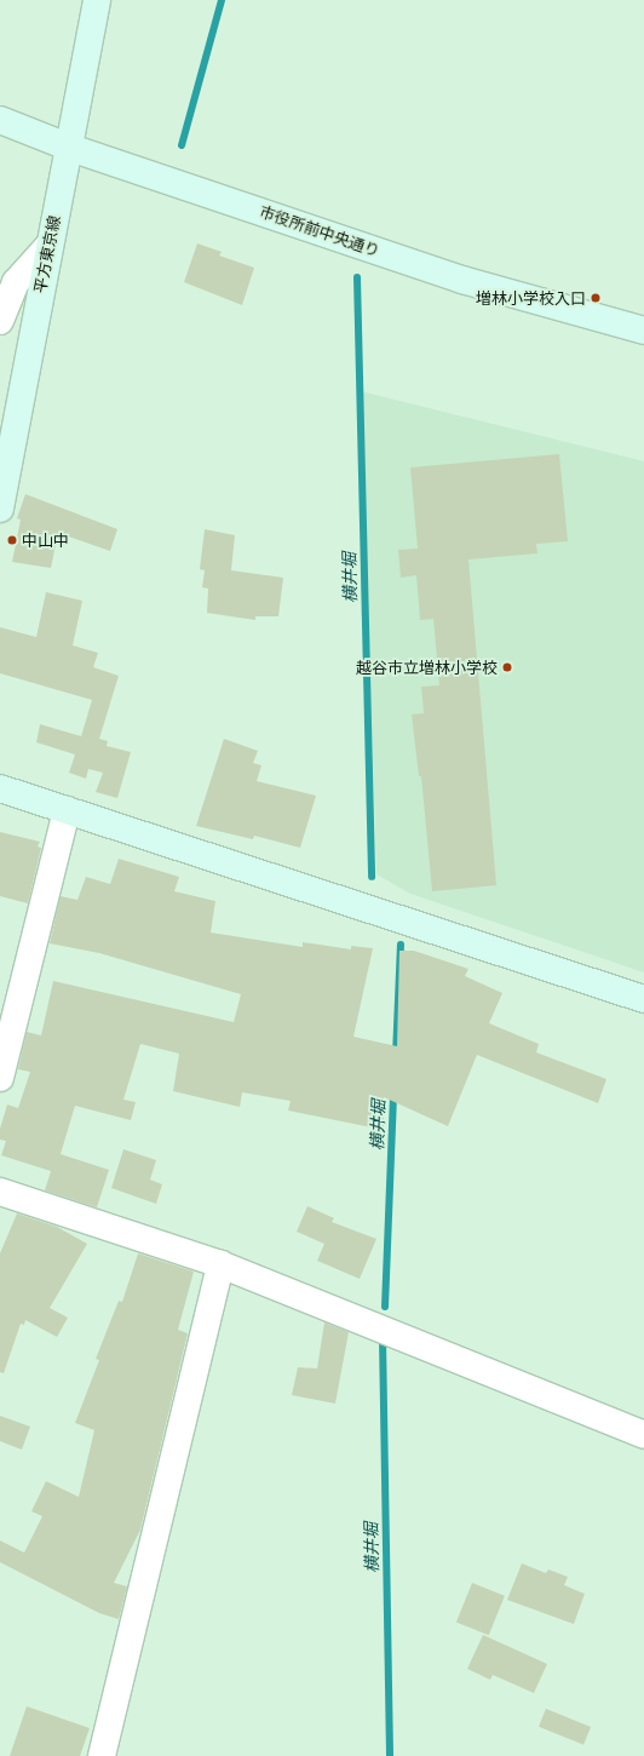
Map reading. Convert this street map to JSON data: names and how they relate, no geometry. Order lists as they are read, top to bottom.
{
  "streets": {
    "street": ["市役所前中央通り", "平方東京線"]
  },
  "crossings": [
    ["市役所前中央通り", "平方東京線"]
  ],
  "water": ["横井堀"],
  "places": ["増林小学校入口", "中山中", "越谷市立増林小学校"]
}
